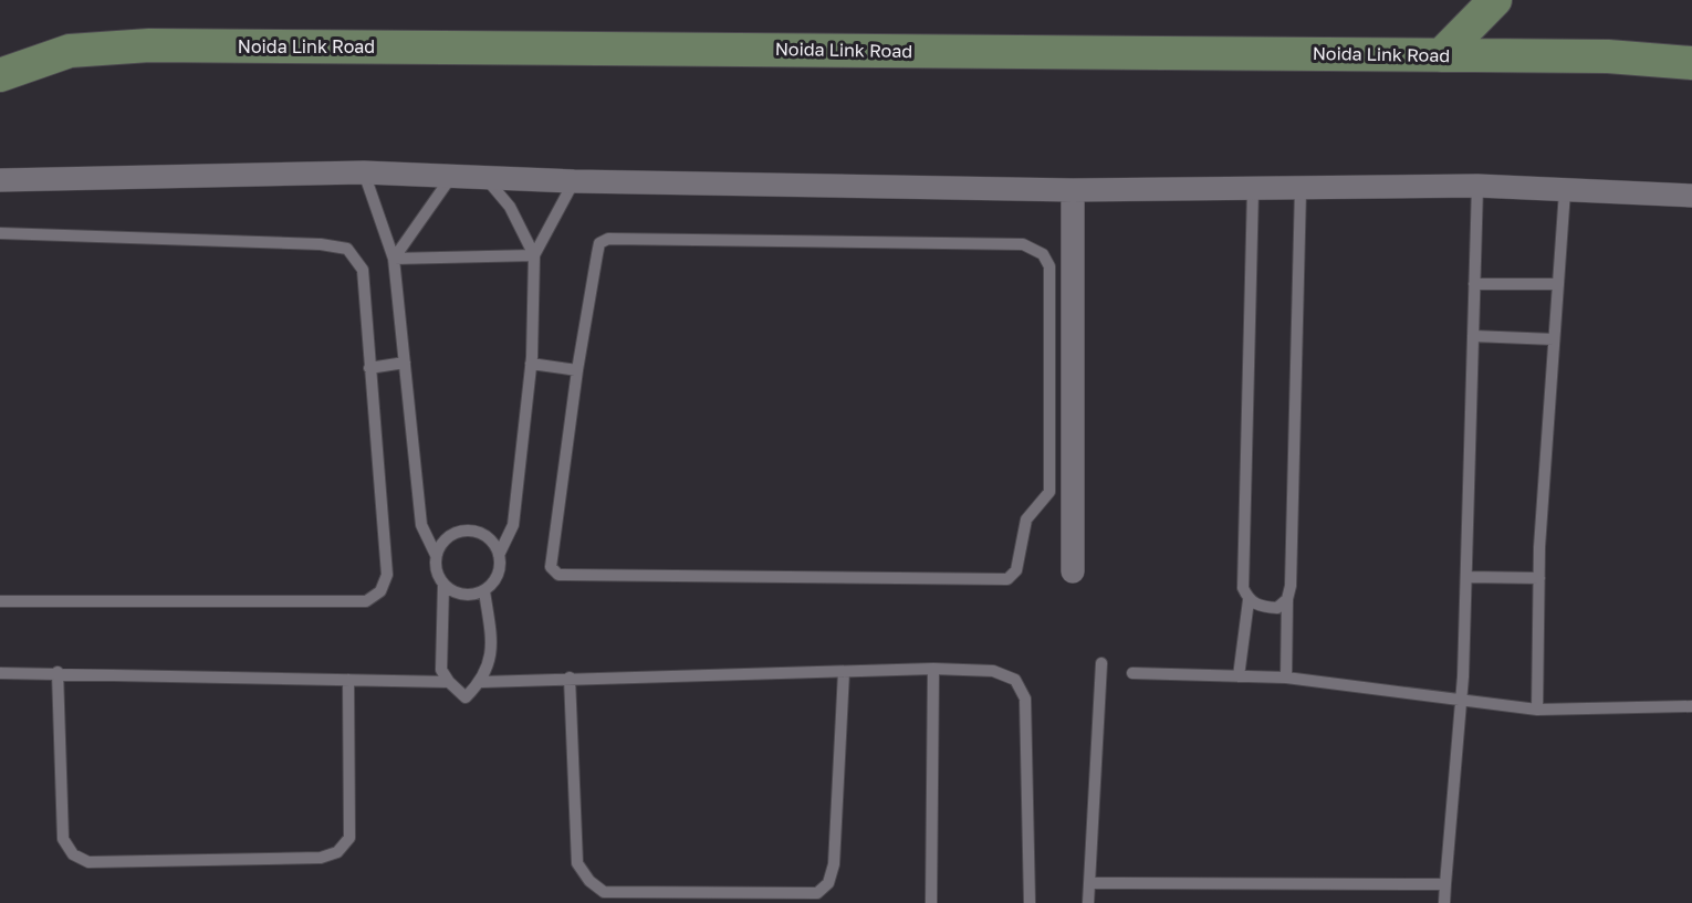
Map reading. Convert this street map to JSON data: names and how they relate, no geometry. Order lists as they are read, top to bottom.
{
  "streets": {
    "main road": ["Noida Link Road"]
  }
}
